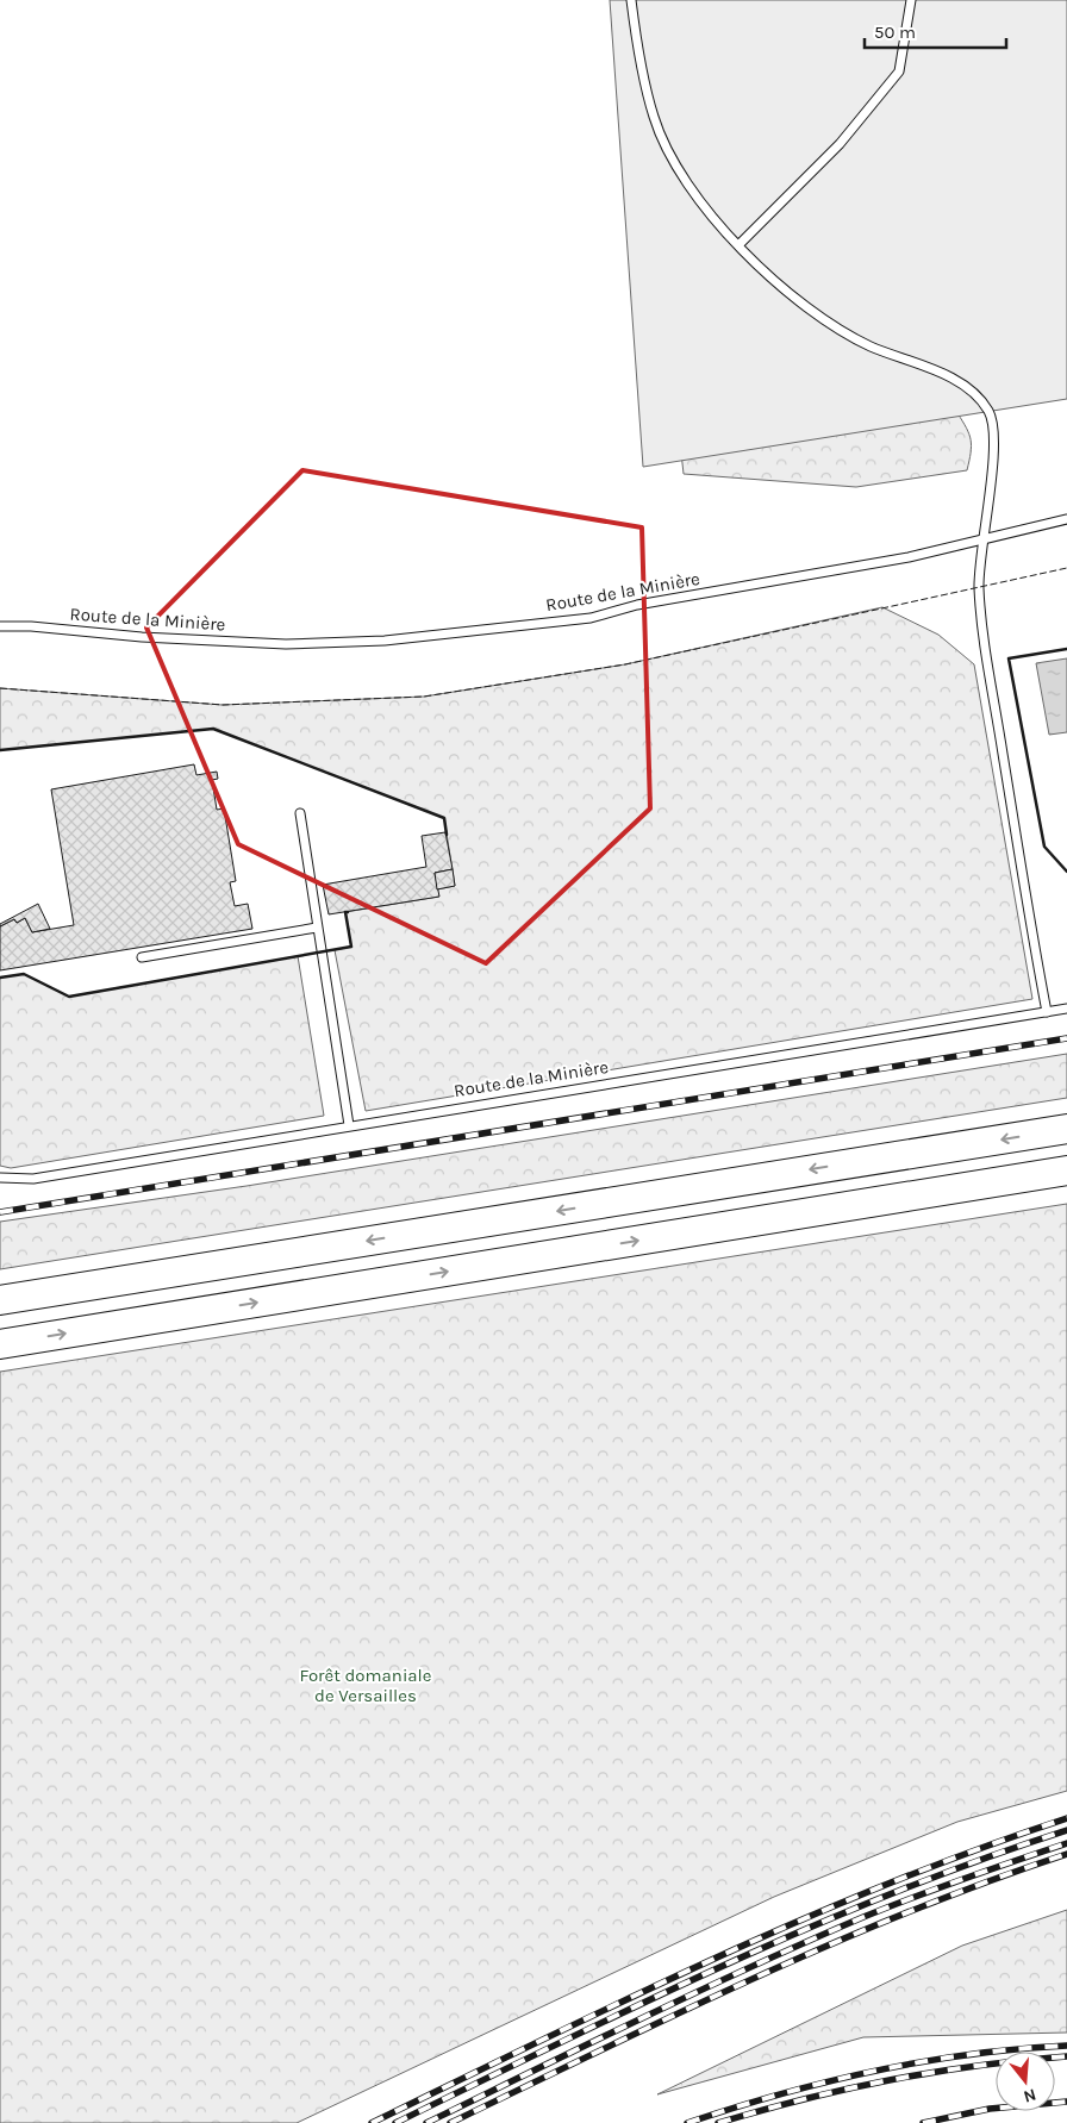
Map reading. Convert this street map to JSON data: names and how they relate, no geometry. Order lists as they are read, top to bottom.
{
  "streets": {
    "lane": ["Route de la Minière"]
  },
  "parks": ["Forêt domaniale de Versailles"],
  "scale_bar": "50 m",
  "north": "bottom"
}
